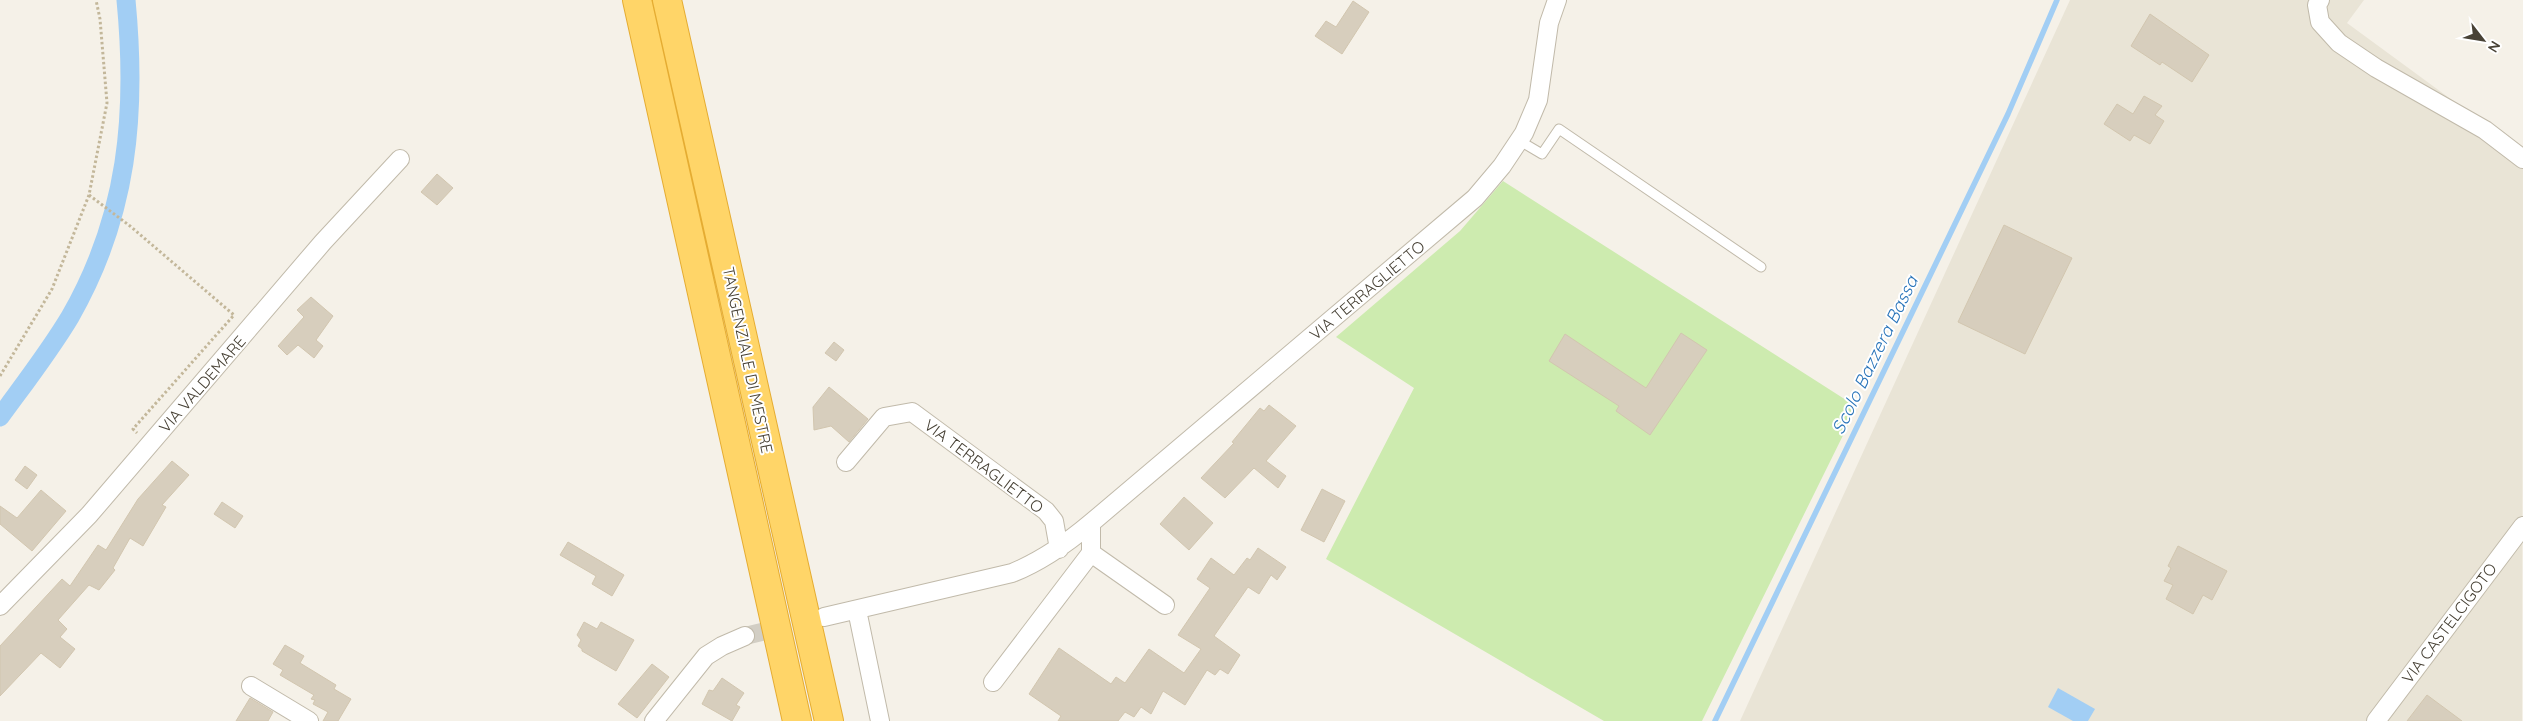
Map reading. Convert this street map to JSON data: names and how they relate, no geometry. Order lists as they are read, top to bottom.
{
  "streets": {
    "highway": ["TANGENZIALE DI MESTRE"],
    "street": ["VIA TERRAGLIETTO", "VIA VALDEMARE", "VIA CASTELCIGOTO"]
  },
  "water": ["Scolo Bazzera Bassa"],
  "north": "bottom right"
}
